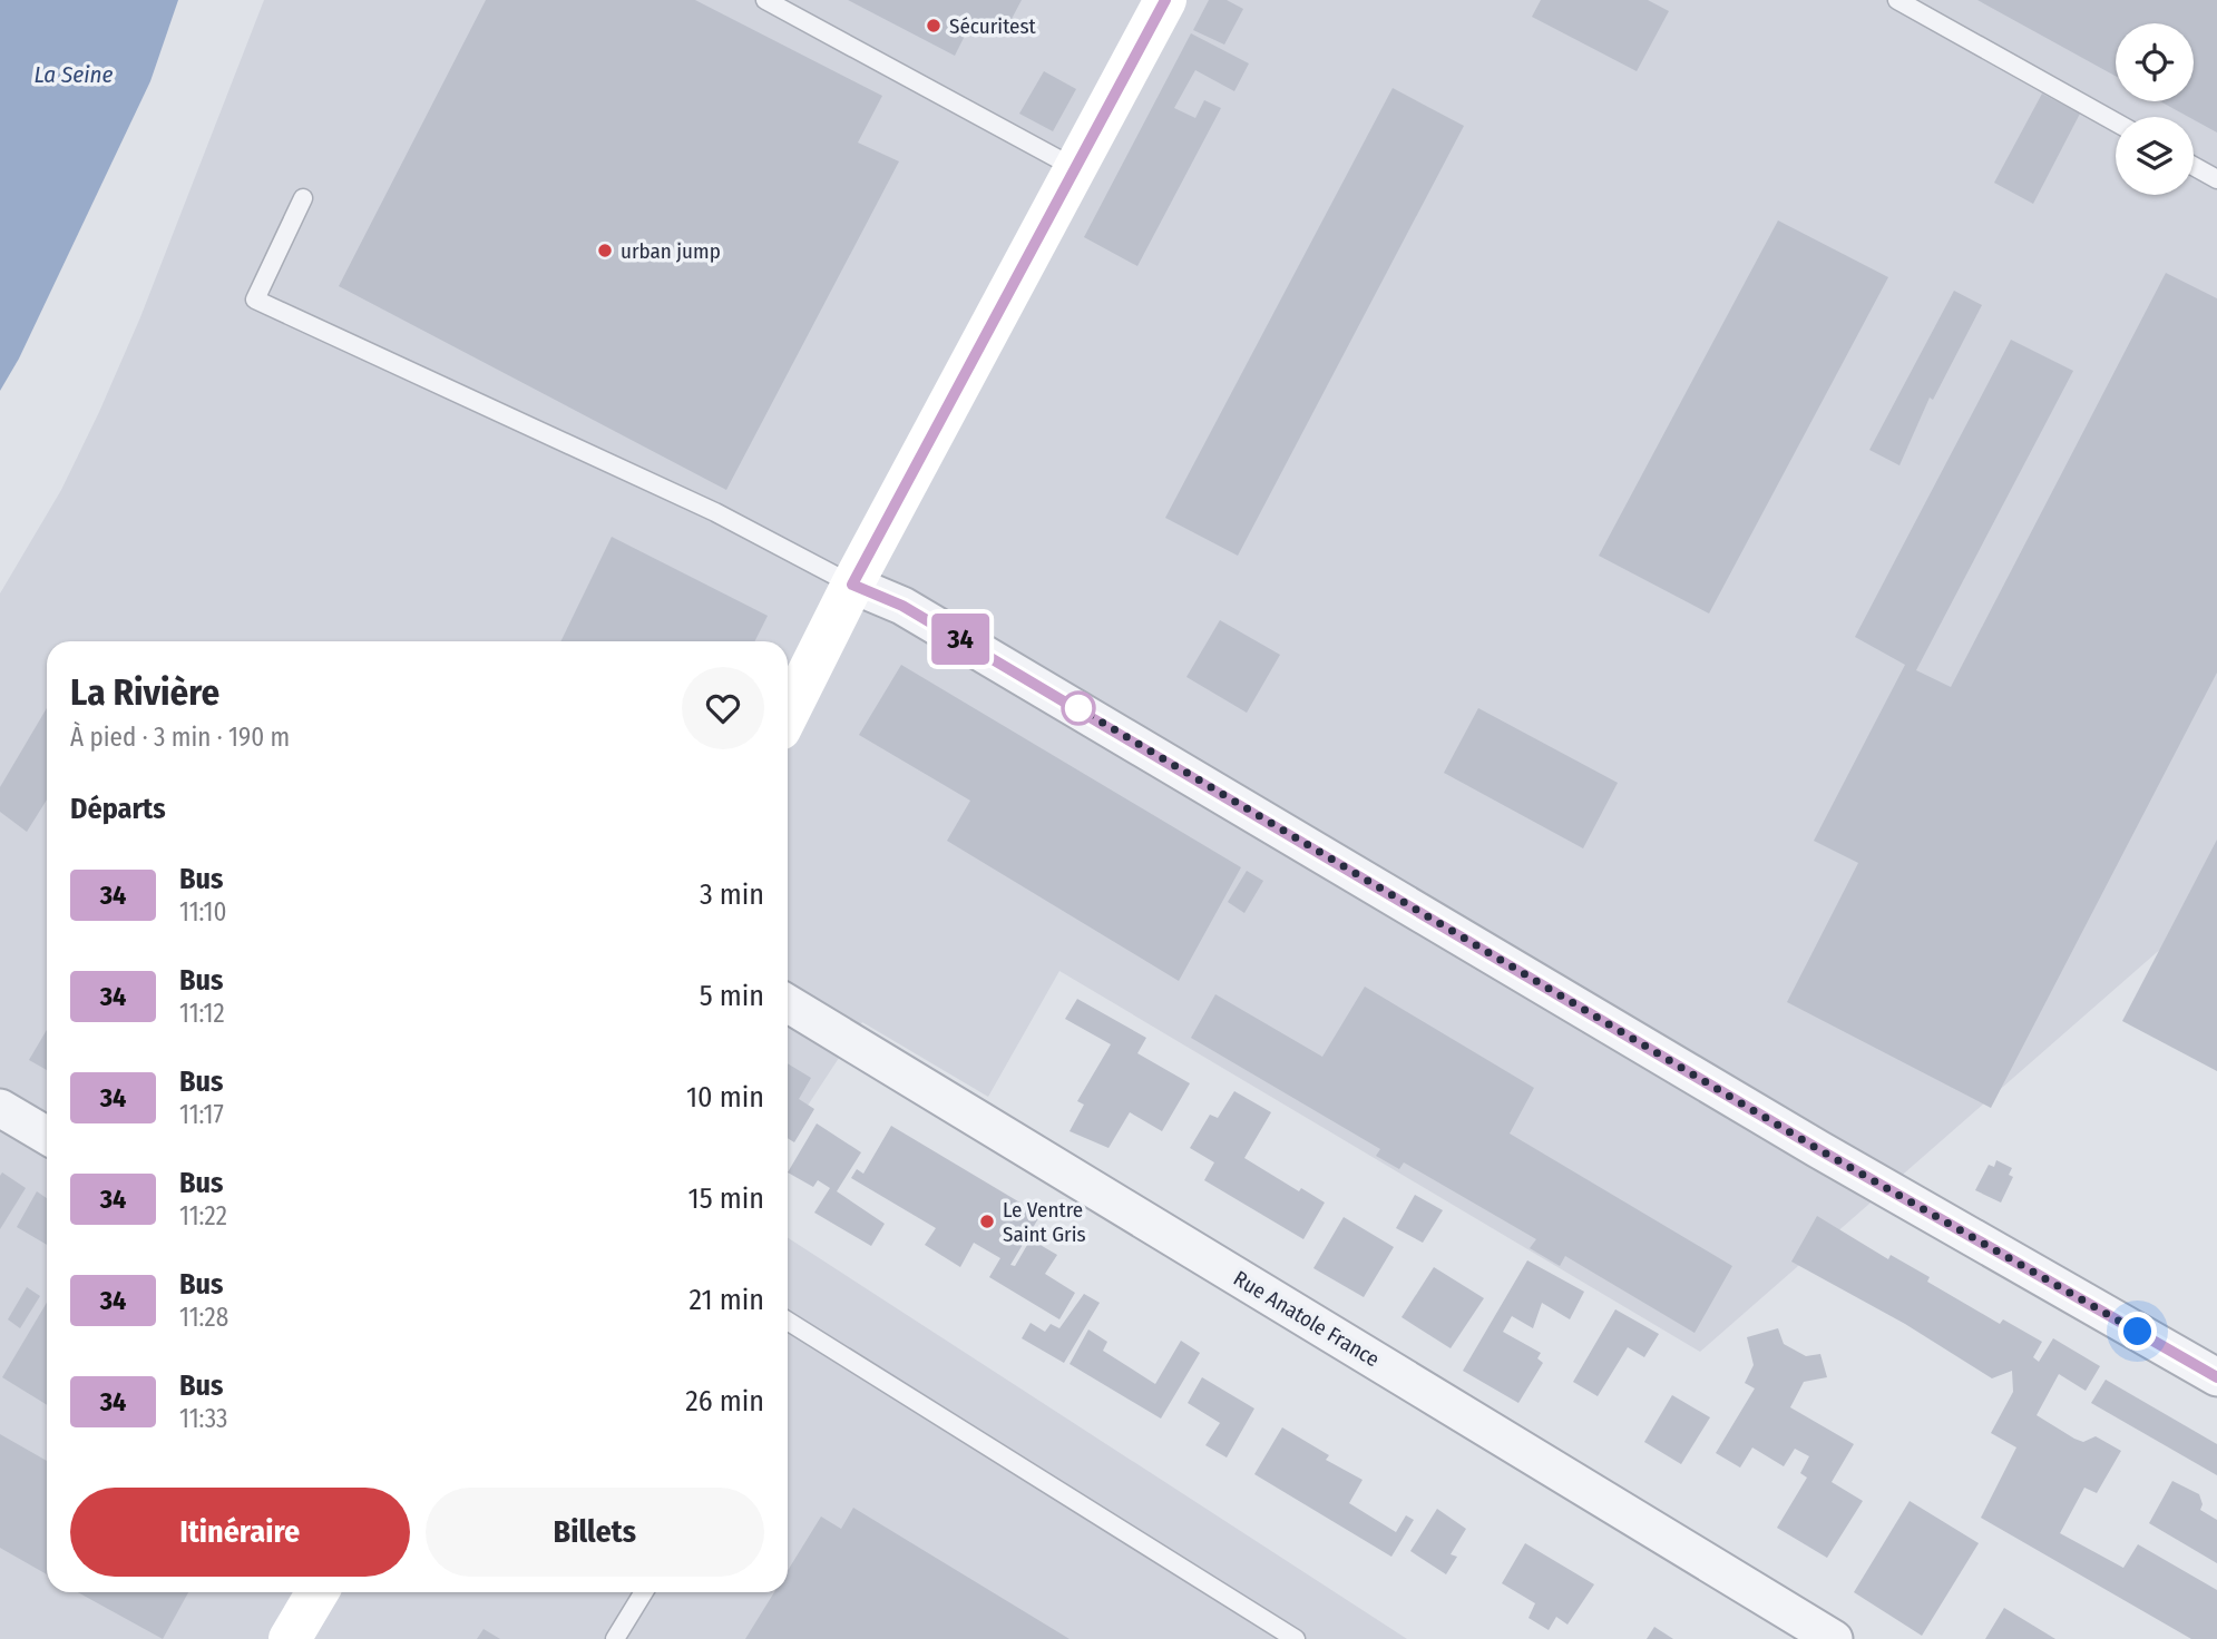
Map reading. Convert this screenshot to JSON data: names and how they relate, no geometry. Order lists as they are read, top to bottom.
{
  "streets": {
    "street": ["Rue Anatole France"]
  },
  "water": ["La Seine"],
  "places": ["Sécuritest", "urban jump", "Le Ventre Saint Gris"],
  "lines": ["bus line 34"],
  "page": {
    "on_map": "34",
    "heading": [
      ["La Rivière", "À pied · 3 min · 190 m"],
      "Départs"
    ],
    "list": [
      {
        "mark": "34",
        "name": "Bus",
        "note": "11:10",
        "value": "3 min"
      },
      {
        "mark": "34",
        "name": "Bus",
        "note": "11:12",
        "value": "5 min"
      },
      {
        "mark": "34",
        "name": "Bus",
        "note": "11:17",
        "value": "10 min"
      },
      {
        "mark": "34",
        "name": "Bus",
        "note": "11:22",
        "value": "15 min"
      },
      {
        "mark": "34",
        "name": "Bus",
        "note": "11:28",
        "value": "21 min"
      },
      {
        "mark": "34",
        "name": "Bus",
        "note": "11:33",
        "value": "26 min"
      }
    ],
    "buttons": ["Itinéraire", "Billets"]
  }
}
